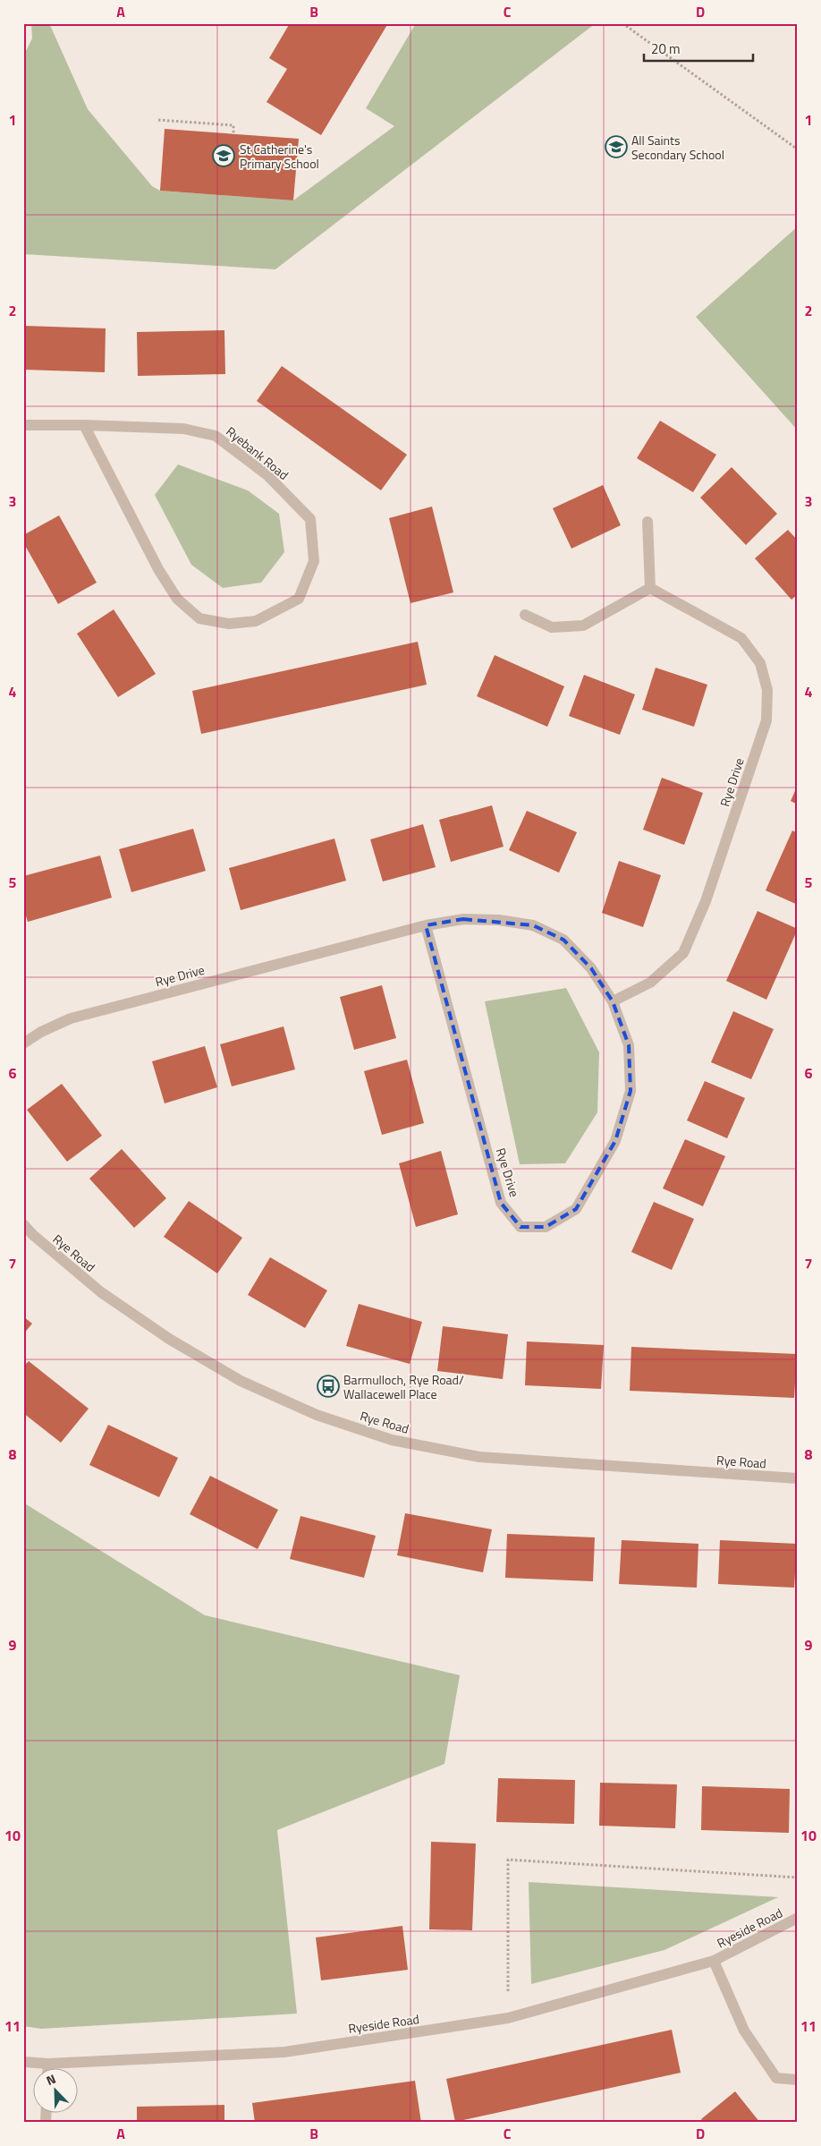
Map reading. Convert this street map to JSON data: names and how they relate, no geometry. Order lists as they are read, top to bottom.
{
  "streets": {
    "street": [
      "Ryebank Road",
      "Rye Drive",
      "Rye Road",
      "Ryeside Road"
    ]
  },
  "places": {
    "school or university": ["All Saints Secondary School", "St Catherine's Primary School"],
    "bus stop": ["Barmulloch, Rye Road/ Wallacewell Place"]
  },
  "scale_bar": "20 m",
  "north": "top left",
  "grid": {
    "columns": [
      "A",
      "B",
      "C",
      "D"
    ],
    "rows": [
      "1",
      "2",
      "3",
      "4",
      "5",
      "6",
      "7",
      "8",
      "9",
      "10",
      "11"
    ]
  }
}
